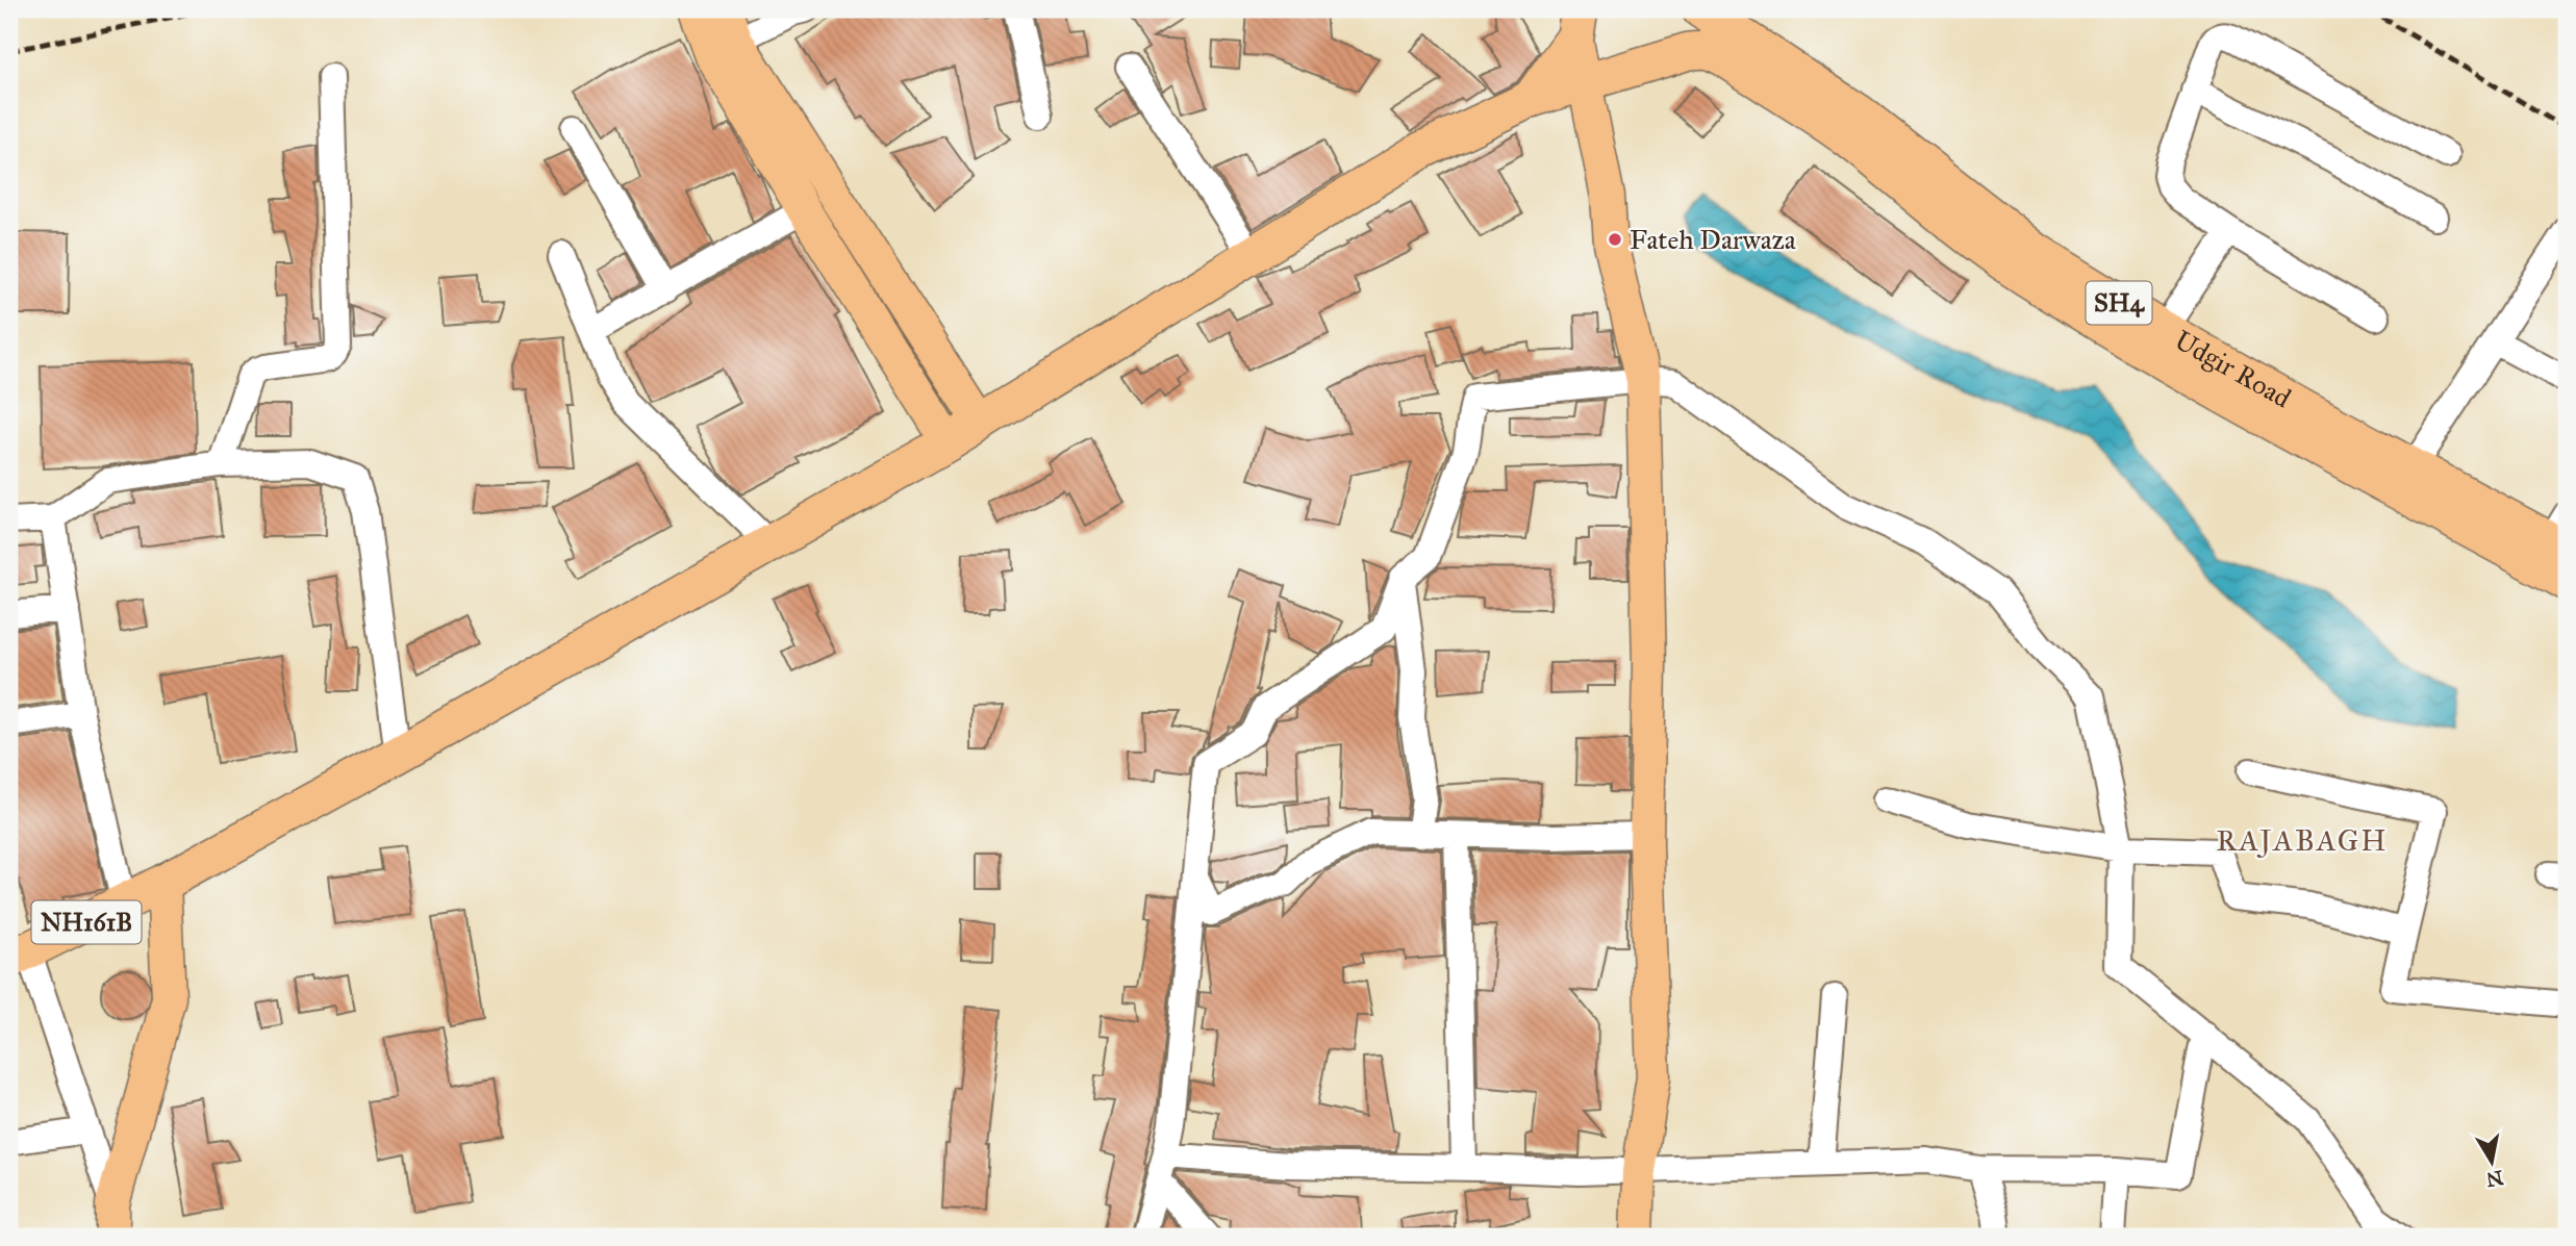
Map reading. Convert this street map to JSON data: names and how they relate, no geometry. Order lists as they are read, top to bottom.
{
  "streets": {
    "highway": ["SH4", "Udgir Road", "NH161B"]
  },
  "districts": ["RAJABAGH"],
  "places": ["Fateh Darwaza"],
  "north": "bottom"
}
